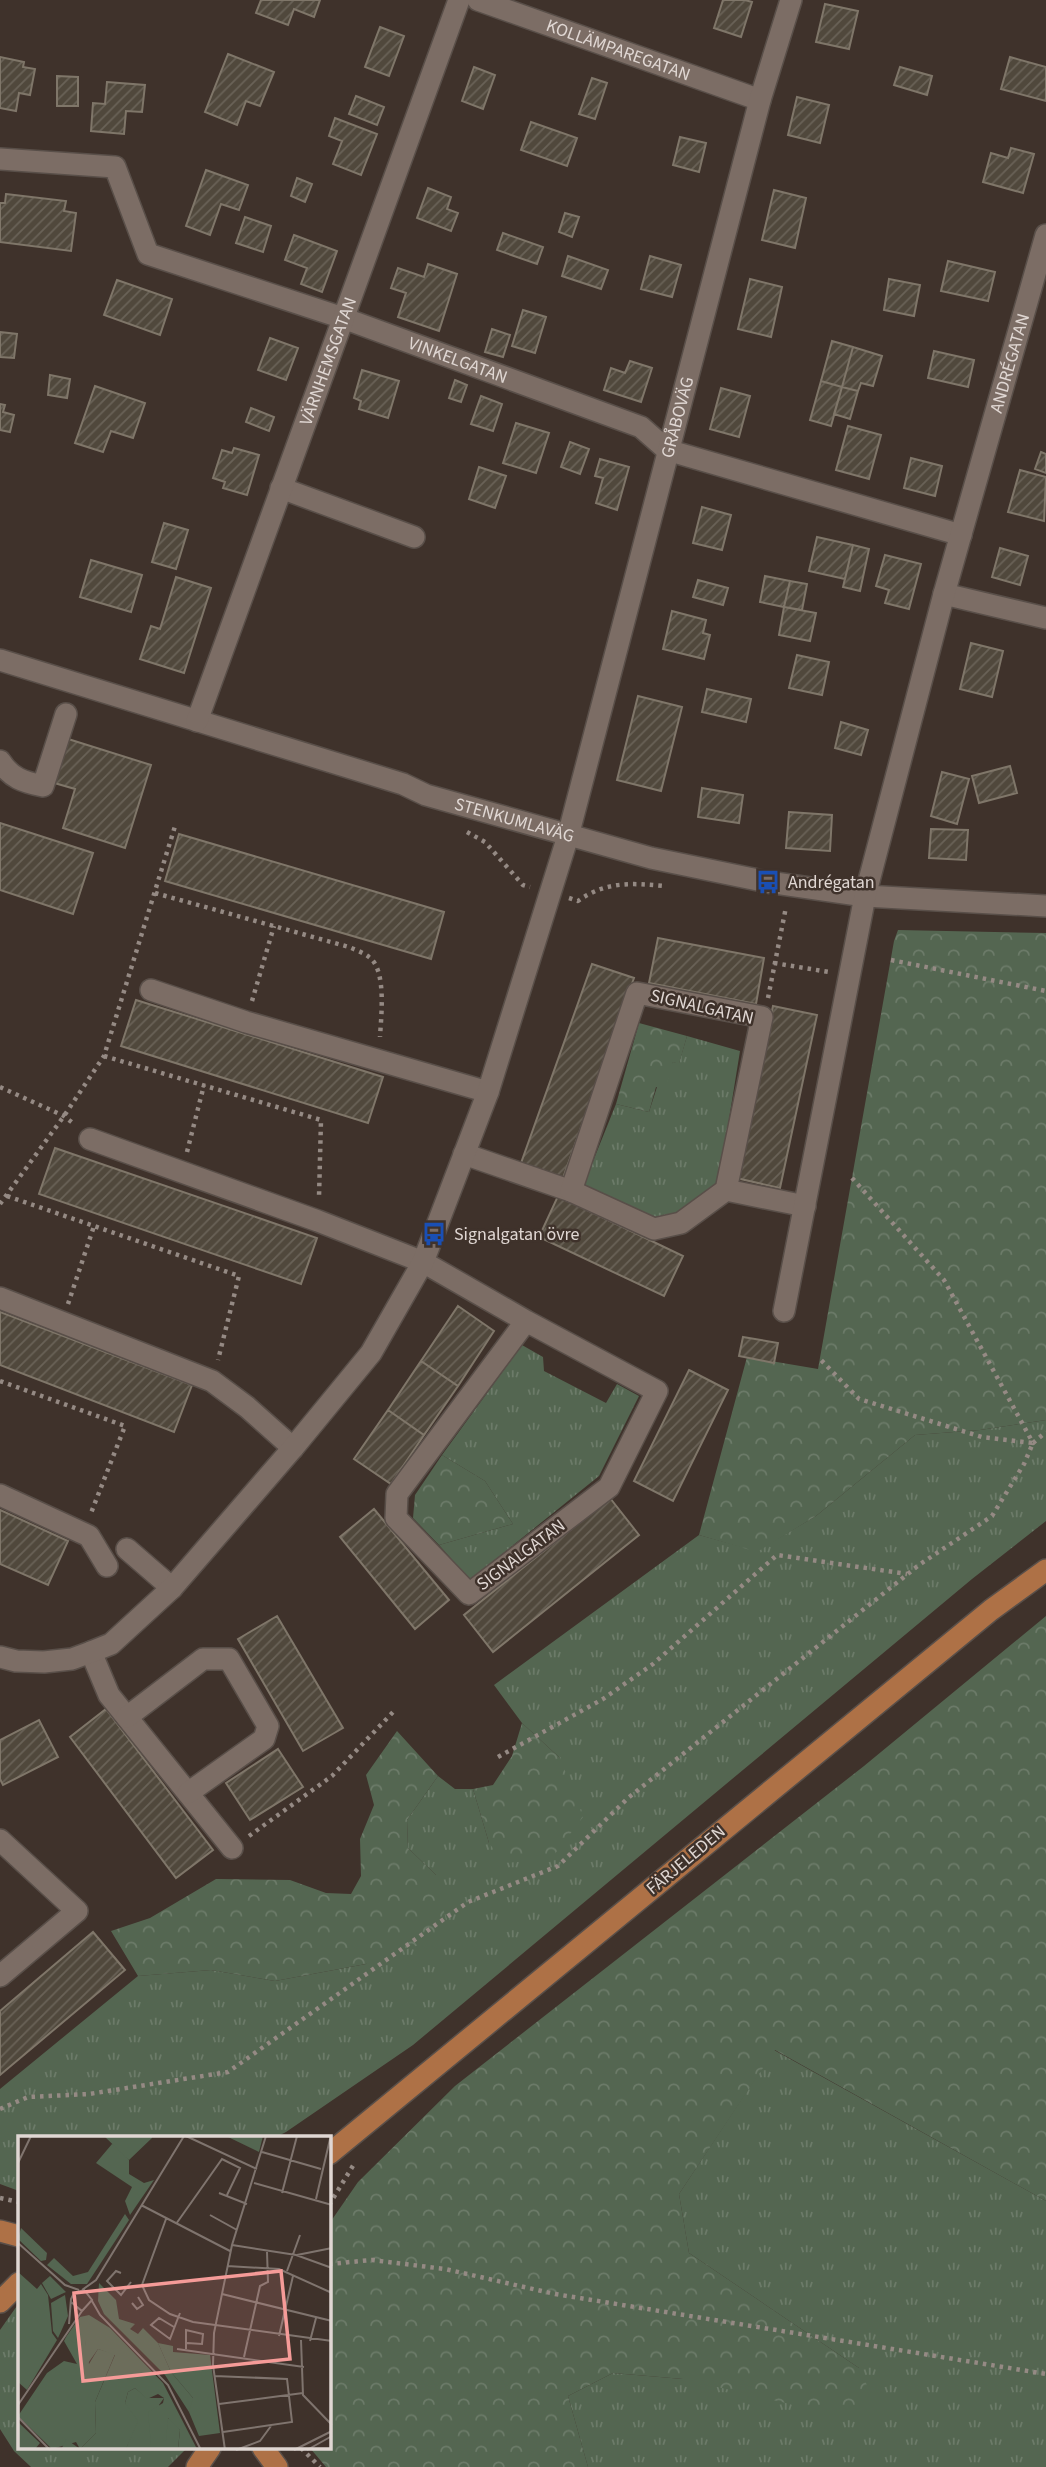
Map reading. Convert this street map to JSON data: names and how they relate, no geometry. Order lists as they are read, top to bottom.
{
  "streets": {
    "main road": ["FÄRJELEDEN"],
    "street": [
      "KOLLÄMPAREGATAN",
      "VÄRNHEMSGATAN",
      "VINKELGATAN",
      "ANDRÉGATAN",
      "GRÅBOVÄG",
      "STENKUMLAVÄG",
      "SIGNALGATAN"
    ]
  },
  "crossings": [
    ["KOLLÄMPAREGATAN", "GRÅBOVÄG"],
    ["VÄRNHEMSGATAN", "VINKELGATAN"],
    ["VÄRNHEMSGATAN", "STENKUMLAVÄG"],
    ["VINKELGATAN", "ANDRÉGATAN"],
    ["VINKELGATAN", "GRÅBOVÄG"],
    ["ANDRÉGATAN", "STENKUMLAVÄG"],
    ["GRÅBOVÄG", "STENKUMLAVÄG"]
  ],
  "places": {
    "bus stop": ["Andrégatan", "Signalgatan övre"]
  }
}
